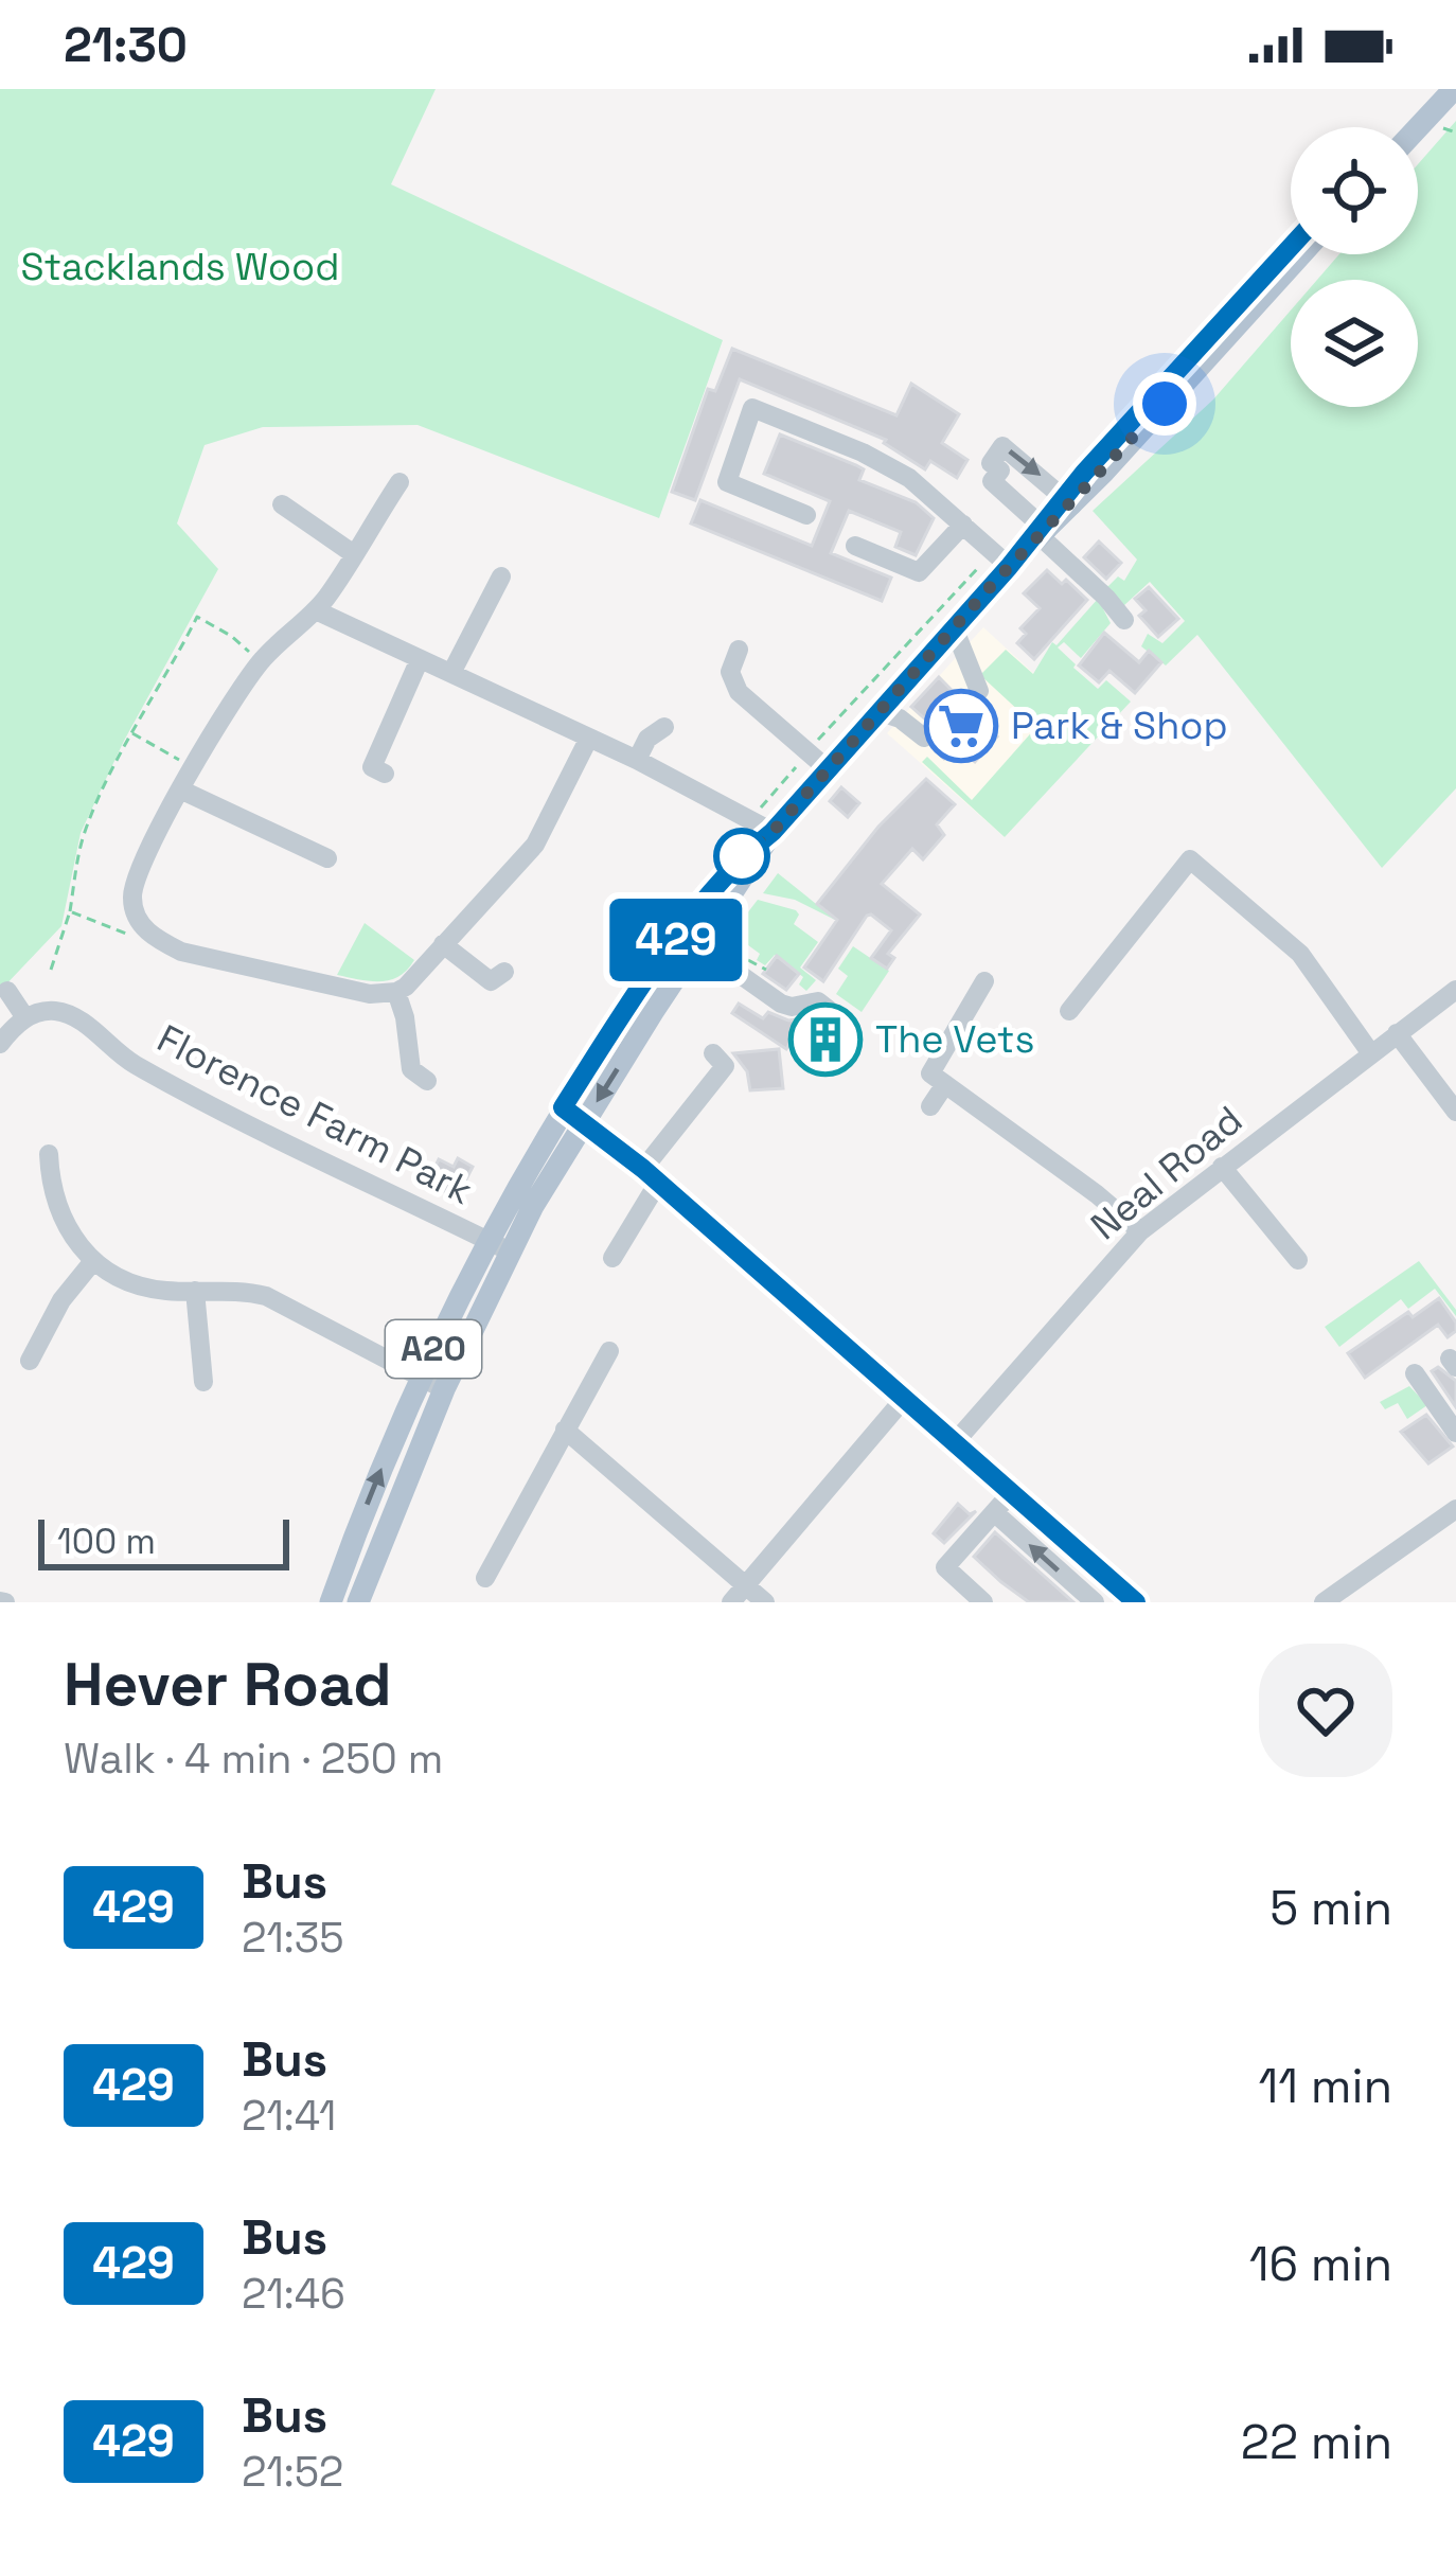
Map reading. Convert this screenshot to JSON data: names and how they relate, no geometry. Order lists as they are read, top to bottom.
{
  "streets": {
    "main road": ["A20"],
    "street": ["Florence Farm Park", "Neal Road"]
  },
  "crossings": [
    ["Florence Farm Park", "A20"]
  ],
  "parks": ["Stacklands Wood"],
  "places": {
    "supermarket": ["Park & Shop"],
    "building": ["The Vets"]
  },
  "lines": ["bus line 429"],
  "scale_bar": "100 m",
  "page": {
    "status": "21:30",
    "on_map": "429",
    "scale": "100 m",
    "heading": ["Hever Road", "Walk · 4 min · 250 m"],
    "list": [
      {
        "mark": "429",
        "name": "Bus",
        "note": "21:35",
        "value": "5 min"
      },
      {
        "mark": "429",
        "name": "Bus",
        "note": "21:41",
        "value": "11 min"
      },
      {
        "mark": "429",
        "name": "Bus",
        "note": "21:46",
        "value": "16 min"
      },
      {
        "mark": "429",
        "name": "Bus",
        "note": "21:52",
        "value": "22 min"
      }
    ]
  }
}
